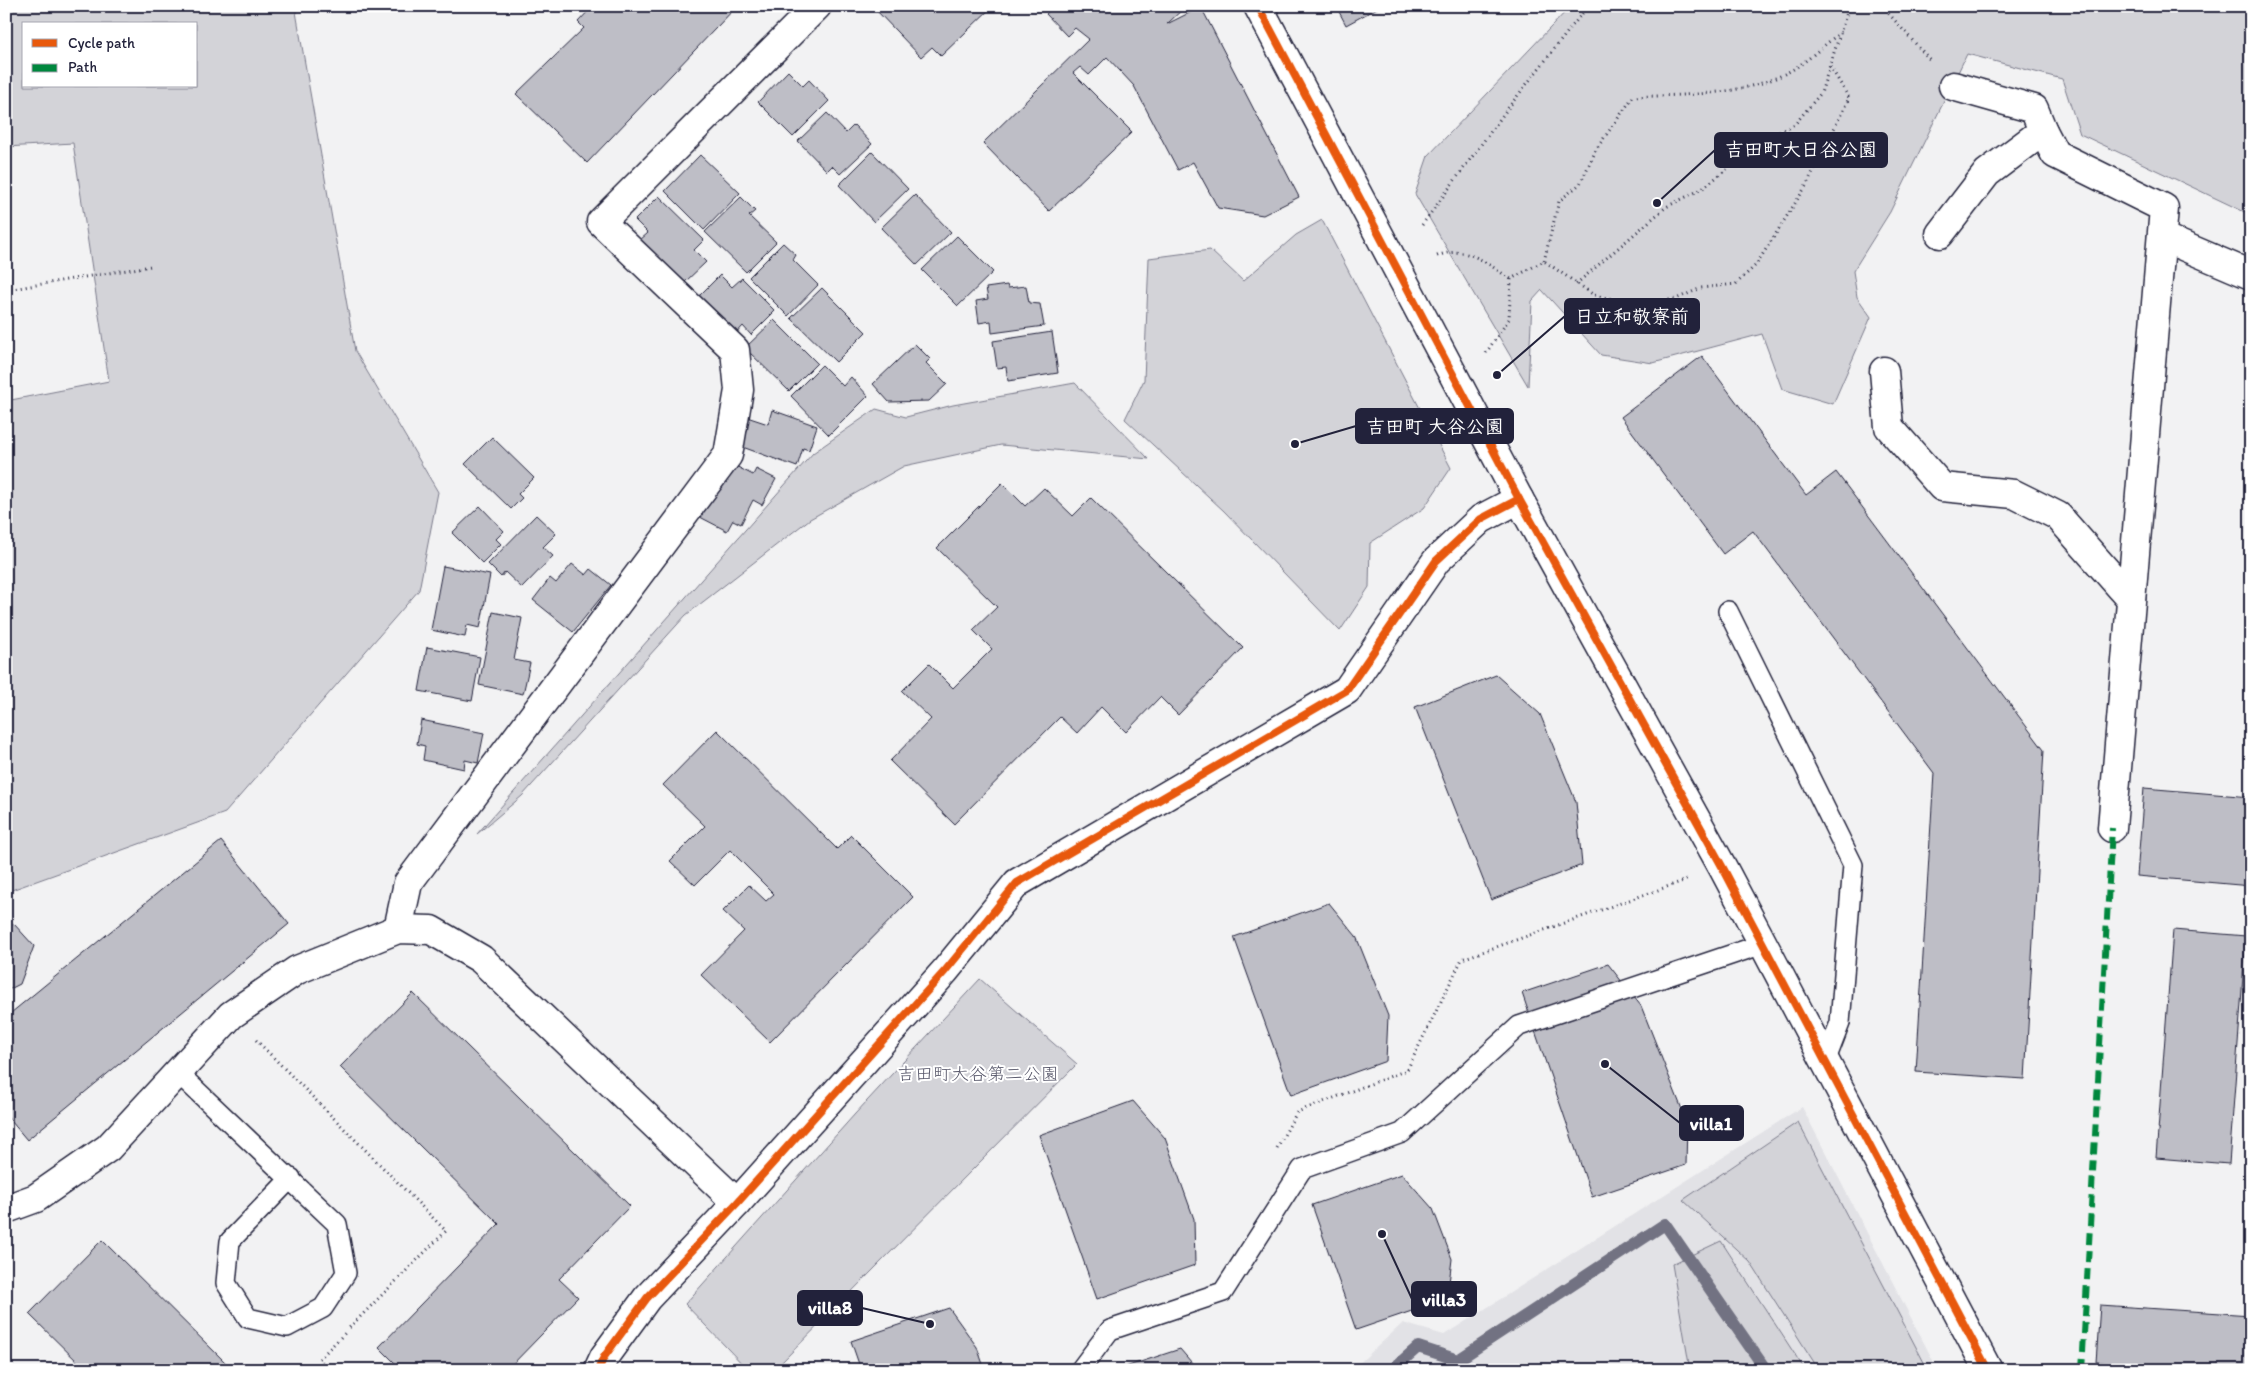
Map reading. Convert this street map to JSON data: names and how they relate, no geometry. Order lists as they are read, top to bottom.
{
  "parks": ["吉田町大谷第二公園"],
  "places": [
    "吉田町大日谷公園",
    "日立和敬寮前",
    "吉田町 大谷公園",
    "villa1",
    "villa3",
    "villa8"
  ],
  "legend": ["Cycle path", "Path"]
}
